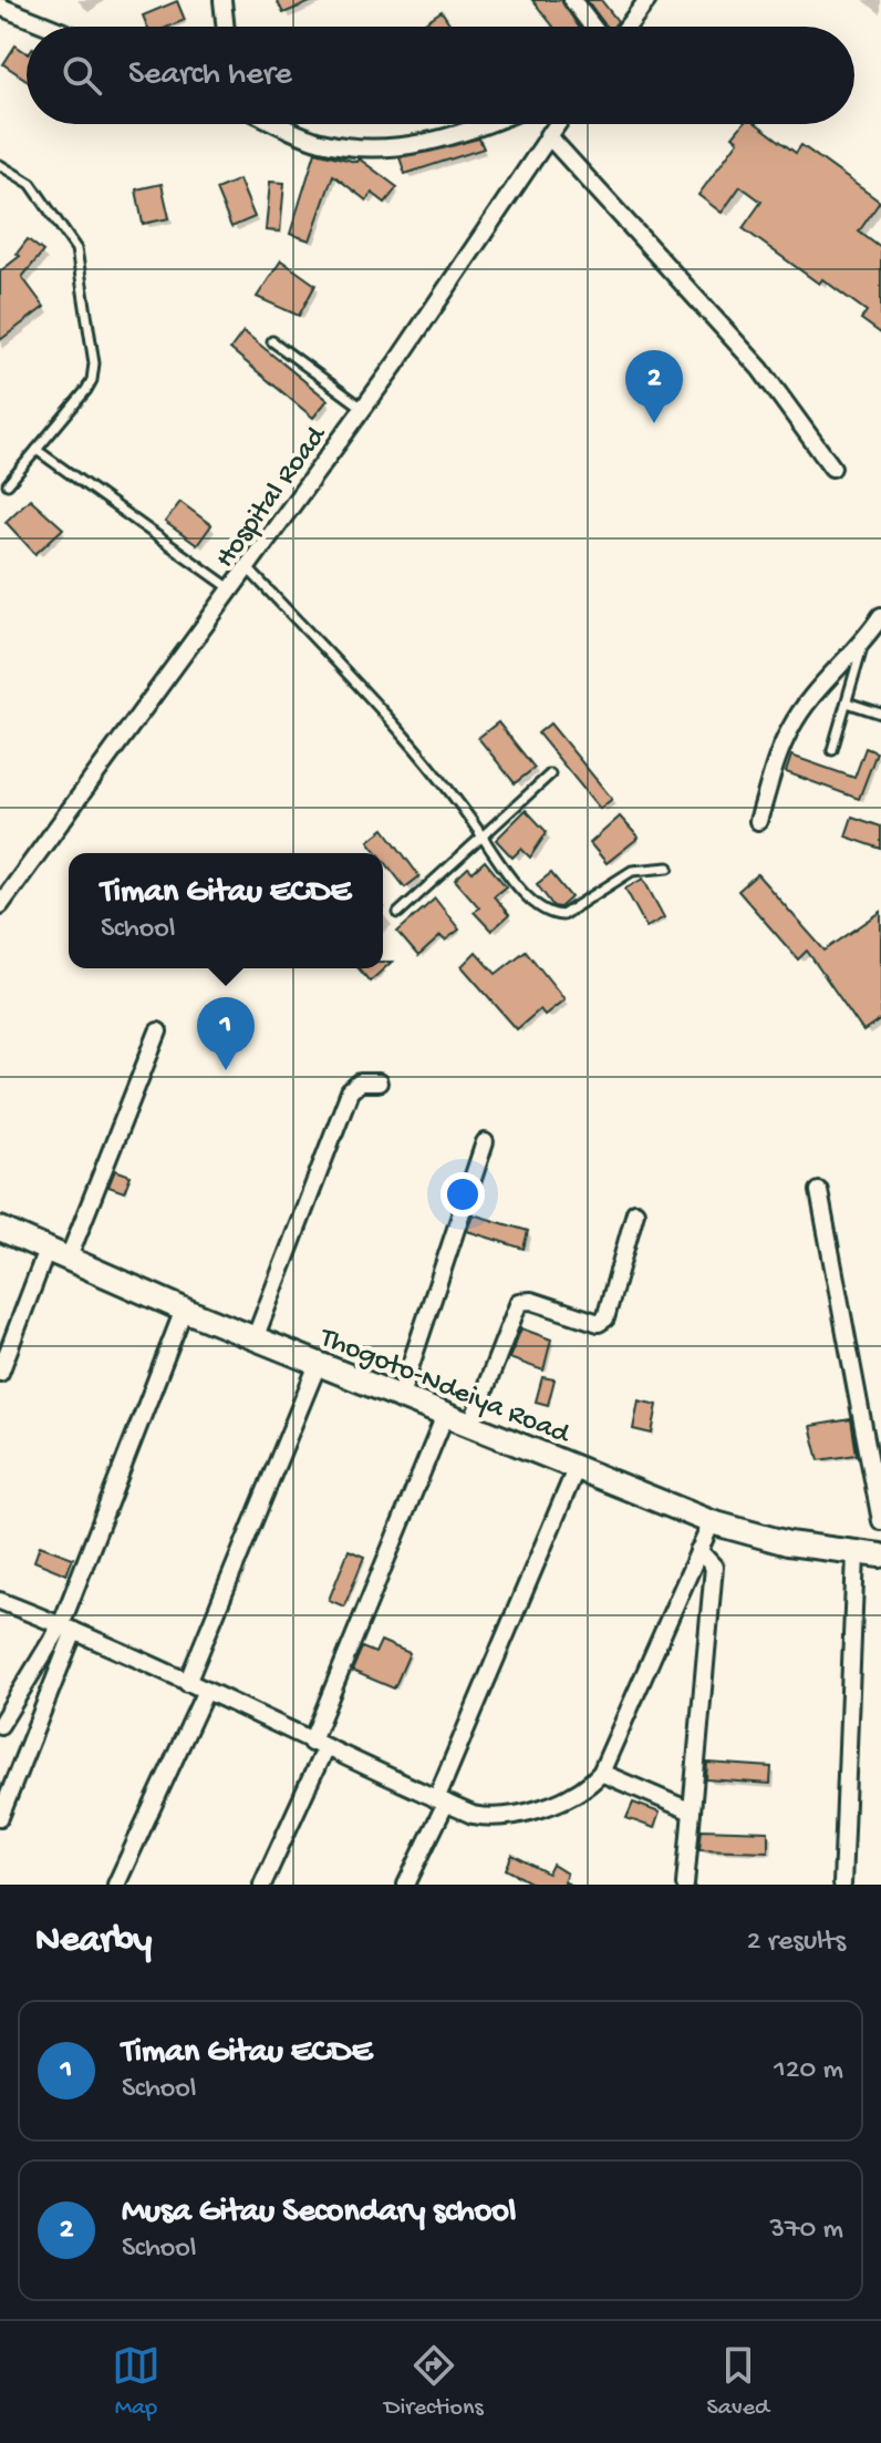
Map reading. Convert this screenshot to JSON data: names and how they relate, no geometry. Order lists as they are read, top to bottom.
{
  "streets": {
    "main road": ["Thogoto-Ndeiya Road"],
    "street": ["Hospital Road"]
  },
  "page": {
    "search": "Search here",
    "pins": ["2", "1"],
    "popup": ["Timan Gitau ECDE", "School"],
    "heading": ["Nearby", "2 results"],
    "list": [
      {
        "mark": "1",
        "name": "Timan Gitau ECDE",
        "note": "School",
        "value": "120 m"
      },
      {
        "mark": "2",
        "name": "Musa Gitau Secondary school",
        "note": "School",
        "value": "370 m"
      }
    ],
    "nav": ["Map", "Directions", "Saved"]
  }
}
